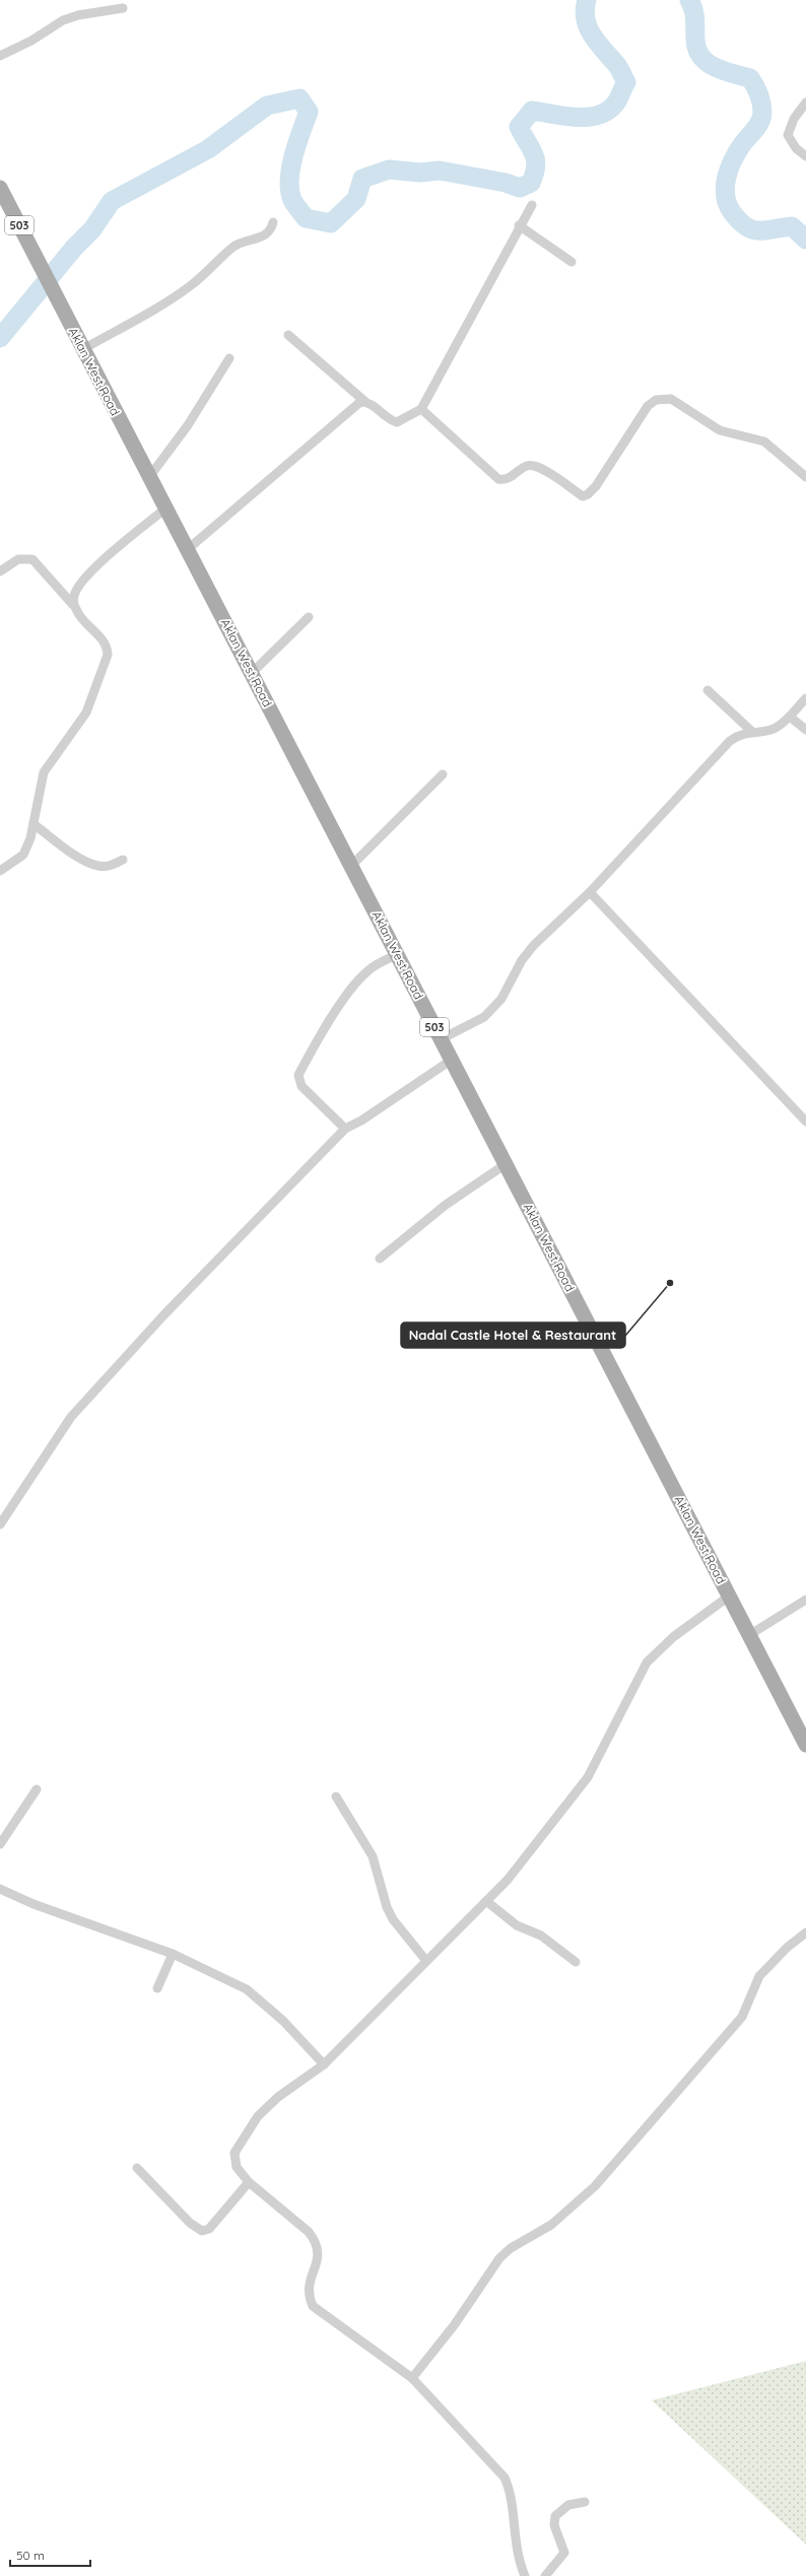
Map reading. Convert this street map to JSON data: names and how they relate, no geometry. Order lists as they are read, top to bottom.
{
  "streets": {
    "main road": ["503", "Aklan West Road"]
  },
  "places": ["Nadal Castle Hotel & Restaurant"],
  "scale_bar": "50 m"
}
